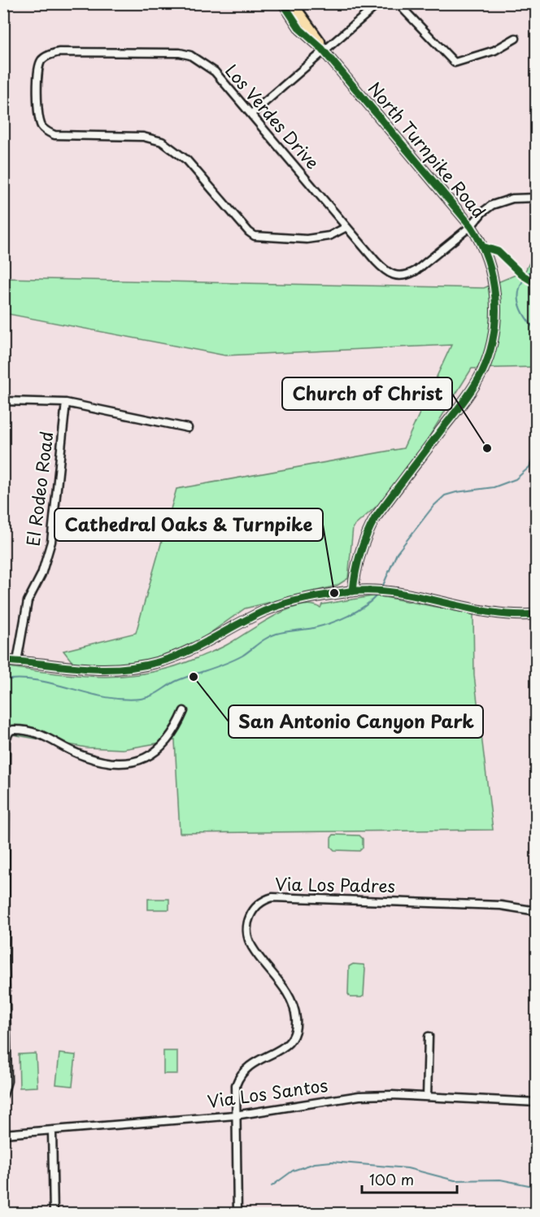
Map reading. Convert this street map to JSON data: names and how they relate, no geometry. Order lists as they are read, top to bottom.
{
  "streets": {
    "main road": ["North Turnpike Road"],
    "street": [
      "Los Verdes Drive",
      "El Rodeo Road",
      "Via Los Padres",
      "Via Los Santos"
    ]
  },
  "crossings": [
    ["Los Verdes Drive", "North Turnpike Road"],
    ["Via Los Padres", "Via Los Santos"]
  ],
  "places": ["Church of Christ", "Cathedral Oaks & Turnpike", "San Antonio Canyon Park"],
  "scale_bar": "100 m"
}
